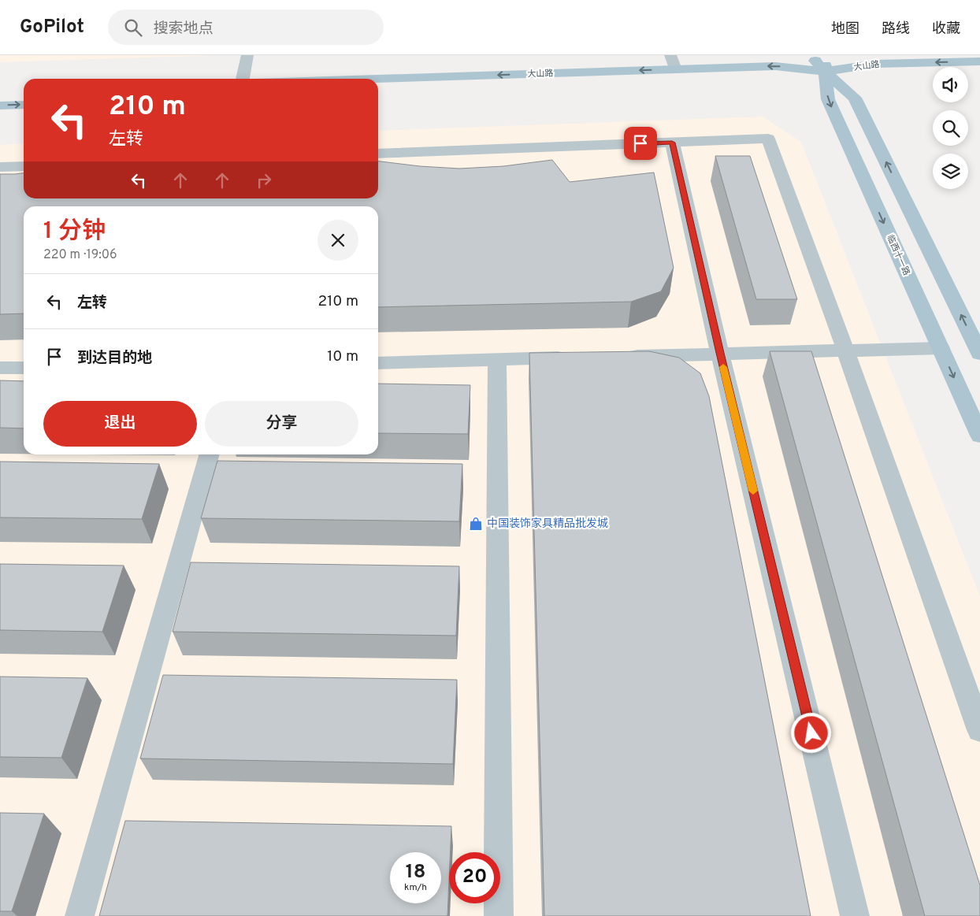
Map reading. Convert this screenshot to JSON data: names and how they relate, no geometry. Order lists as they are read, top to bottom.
{
  "streets": {
    "main road": ["大山路", "临西十一路"]
  },
  "crossings": [
    ["大山路", "临西十一路"]
  ],
  "places": {
    "shop": ["中国装饰家具精品批发城"]
  },
  "page": {
    "header": "GoPilot",
    "search": "搜索地点",
    "nav": ["地图", "路线", "收藏"],
    "turn": ["210 m", "左转"],
    "heading": ["1 分钟", "220 m · 19:06"],
    "list": [
      {
        "name": "左转",
        "value": "210 m"
      },
      {
        "name": "到达目的地",
        "value": "10 m"
      }
    ],
    "buttons": ["退出", "分享"],
    "speed": "18 km/h",
    "limit": "20"
  }
}
